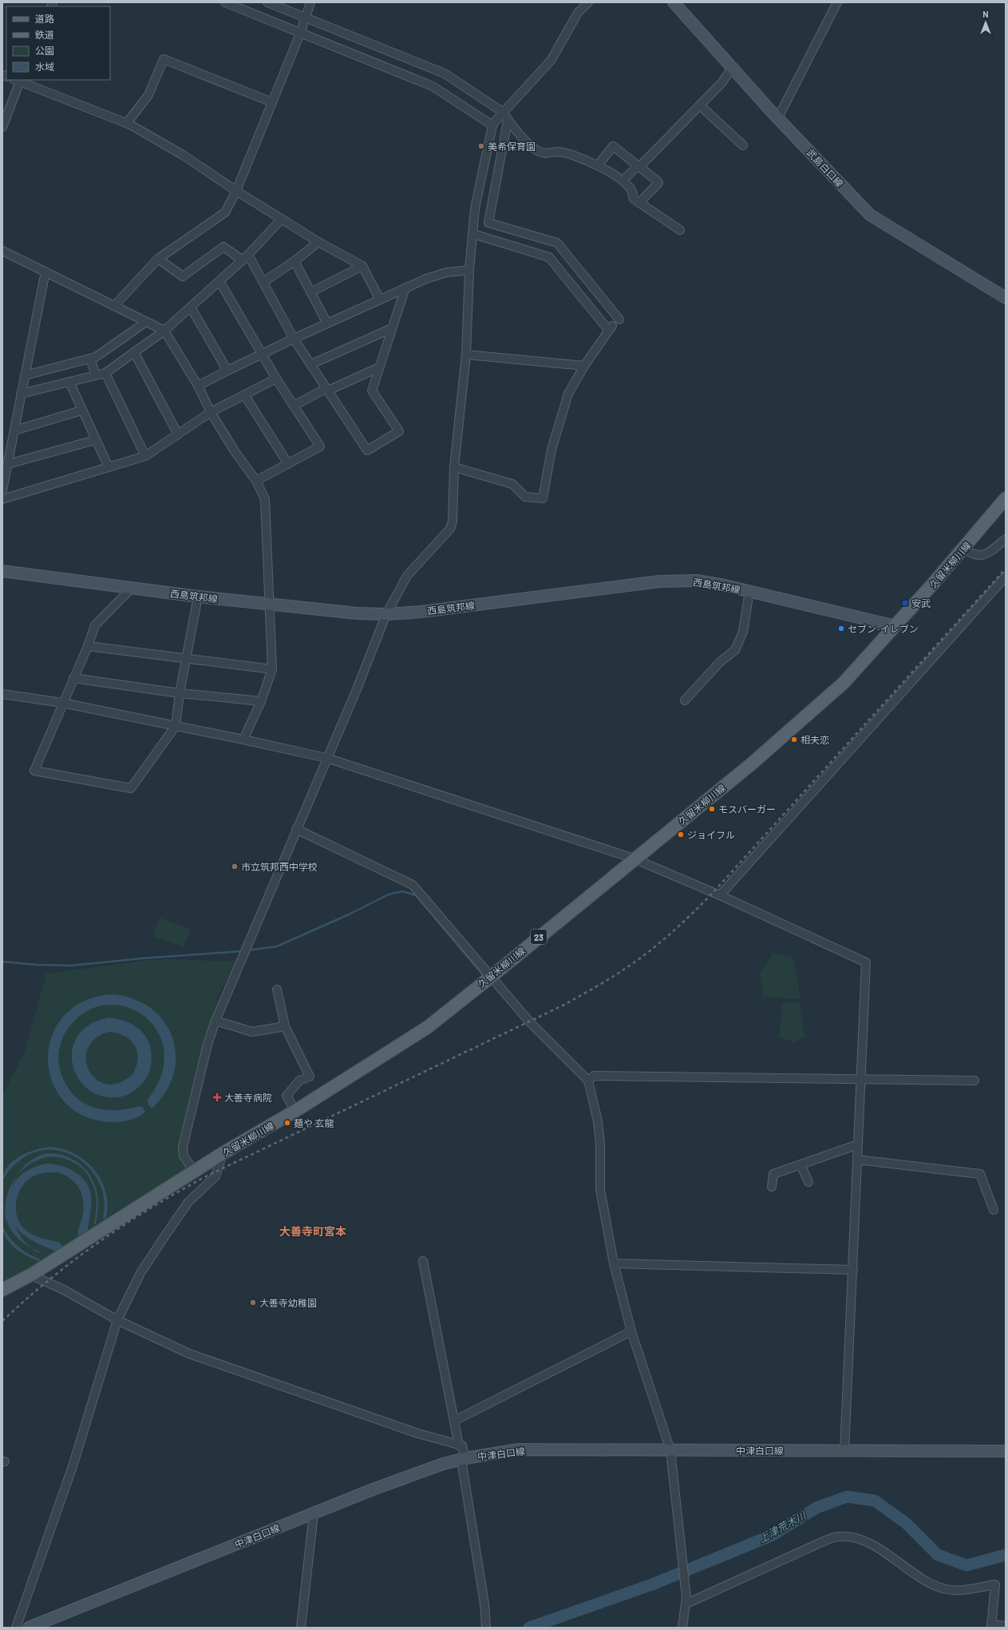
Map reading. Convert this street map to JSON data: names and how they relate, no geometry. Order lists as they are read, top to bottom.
{
  "streets": {
    "main road": [
      "武島白口線",
      "久留米柳川線",
      "西島筑邦線",
      "23",
      "中津白口線"
    ]
  },
  "crossings": [
    ["久留米柳川線", "西島筑邦線"]
  ],
  "districts": ["大善寺町宮本"],
  "water": ["上津荒木川"],
  "places": {
    "other": [
      "美希保育園",
      "セブン-イレブン",
      "相夫恋",
      "モスバーガー",
      "ジョイフル",
      "市立筑邦西中学校",
      "麺や 玄龍",
      "大善寺幼稚園"
    ],
    "transit": ["安武"],
    "health": ["大善寺病院"]
  },
  "legend": [
    "道路",
    "鉄道",
    "公園",
    "水域"
  ],
  "north": "top"
}
